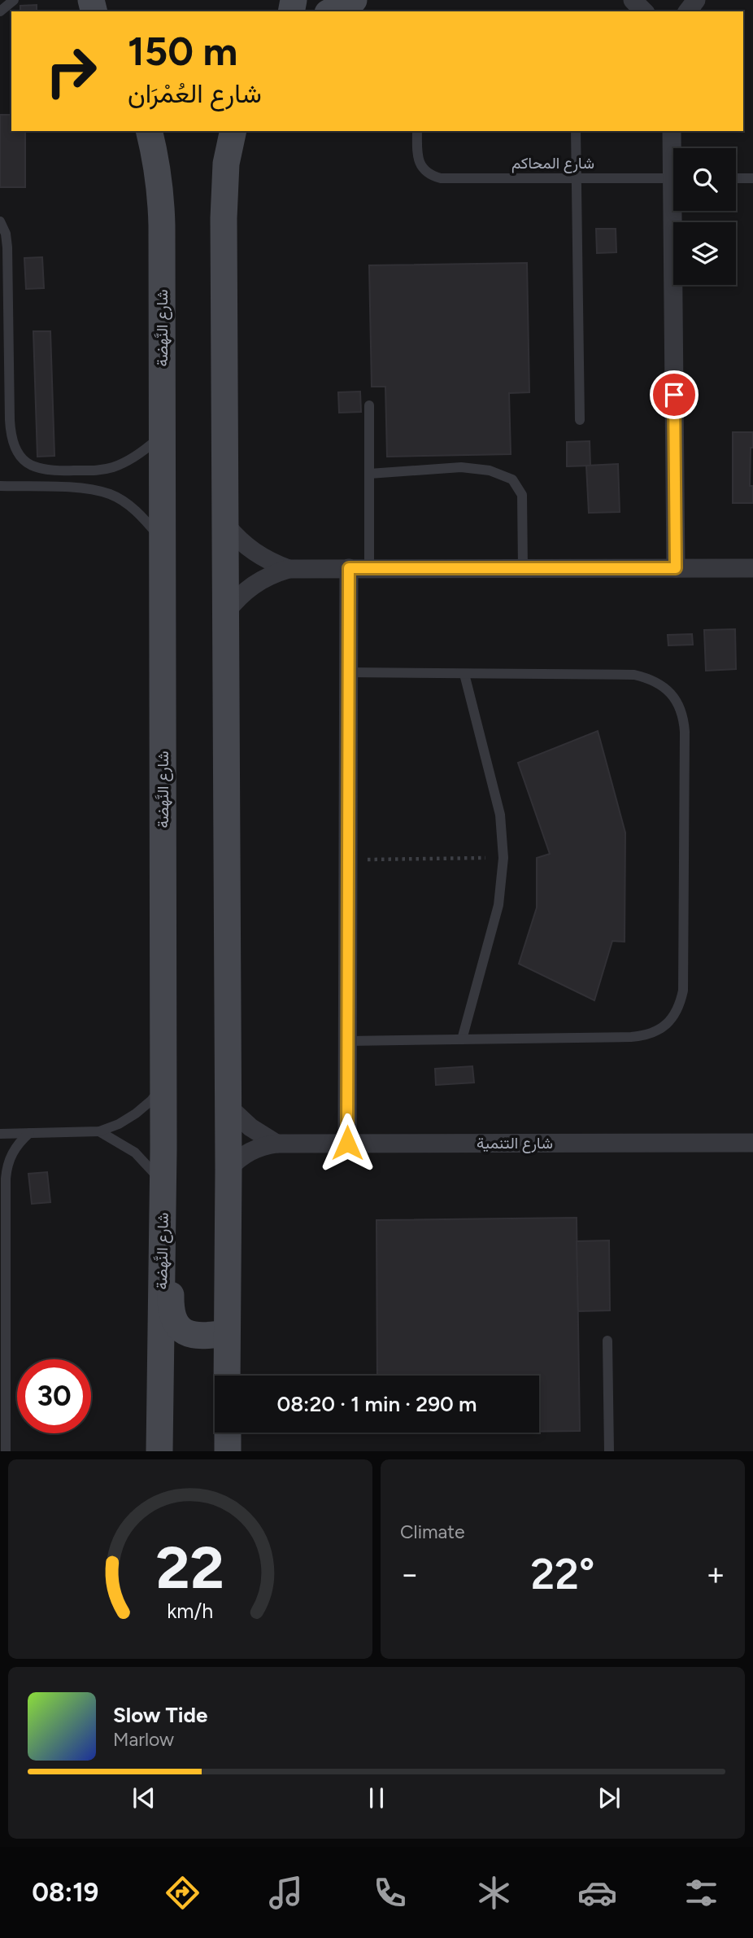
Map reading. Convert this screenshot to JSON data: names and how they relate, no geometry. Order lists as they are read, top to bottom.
{
  "streets": {
    "street": ["شارع النَّهضة", "شارع التنمية"],
    "lane": ["شارع المحاكم"]
  },
  "page": {
    "turn": ["150 m", "شارع العُمْرَان"],
    "limit": "30",
    "trip": "08:20 · 1 min · 290 m",
    "tile": "Climate",
    "heat": ["−", "22°", "+"],
    "song": ["Slow Tide", "Marlow"],
    "tabs": "08:19",
    "gauge": ["22", "km/h"]
  }
}
